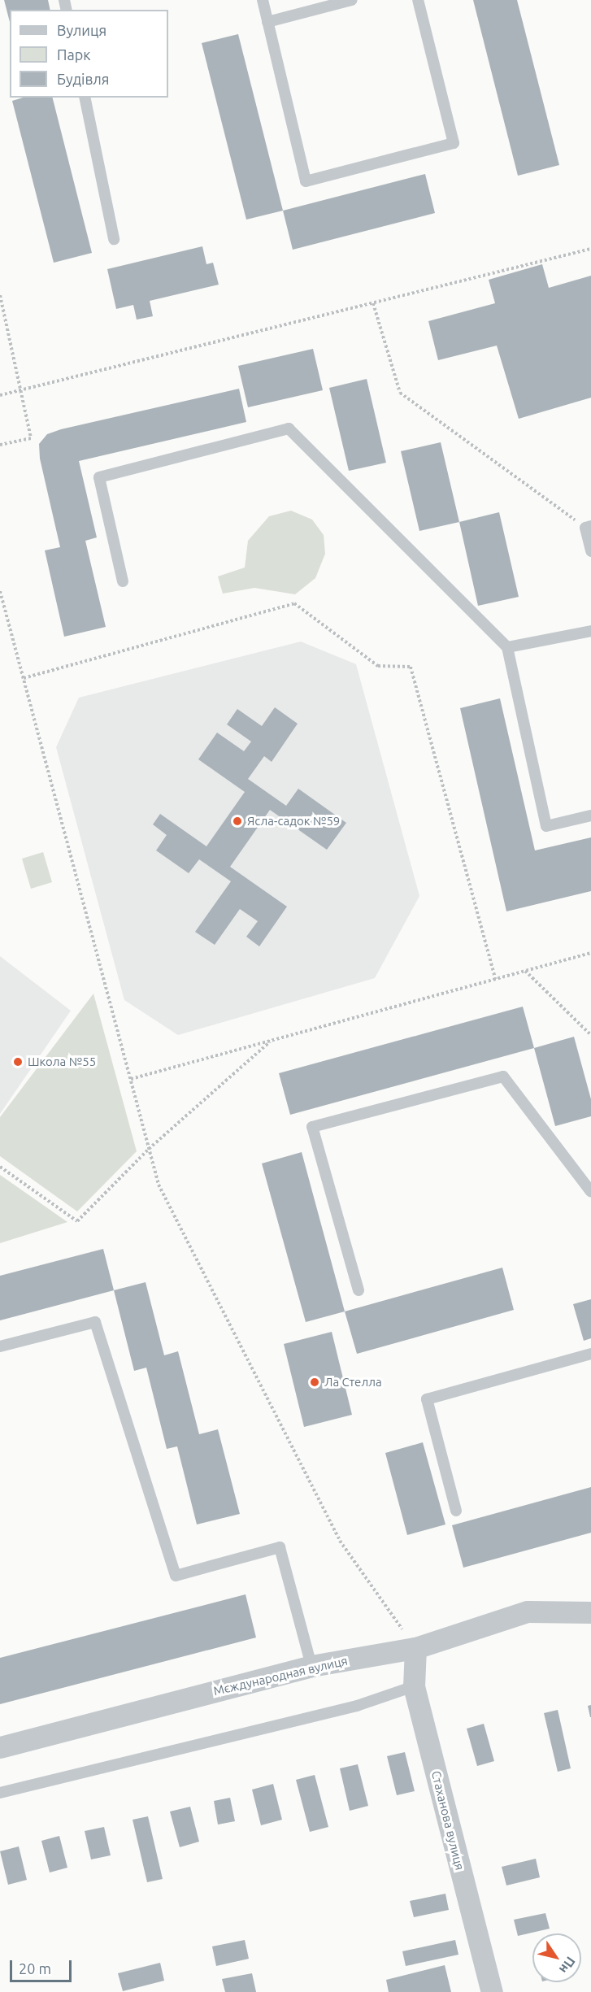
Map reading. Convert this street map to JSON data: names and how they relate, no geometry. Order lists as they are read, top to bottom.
{
  "streets": {
    "street": ["Мєждународная вулиця", "Стаханова вулиця"]
  },
  "crossings": [
    ["Мєждународная вулиця", "Стаханова вулиця"]
  ],
  "places": ["Ясла-садок №59", "Школа №55", "Ла Стелла"],
  "legend": ["Вулиця", "Парк", "Будівля"],
  "scale_bar": "20 m",
  "north": "bottom right"
}
